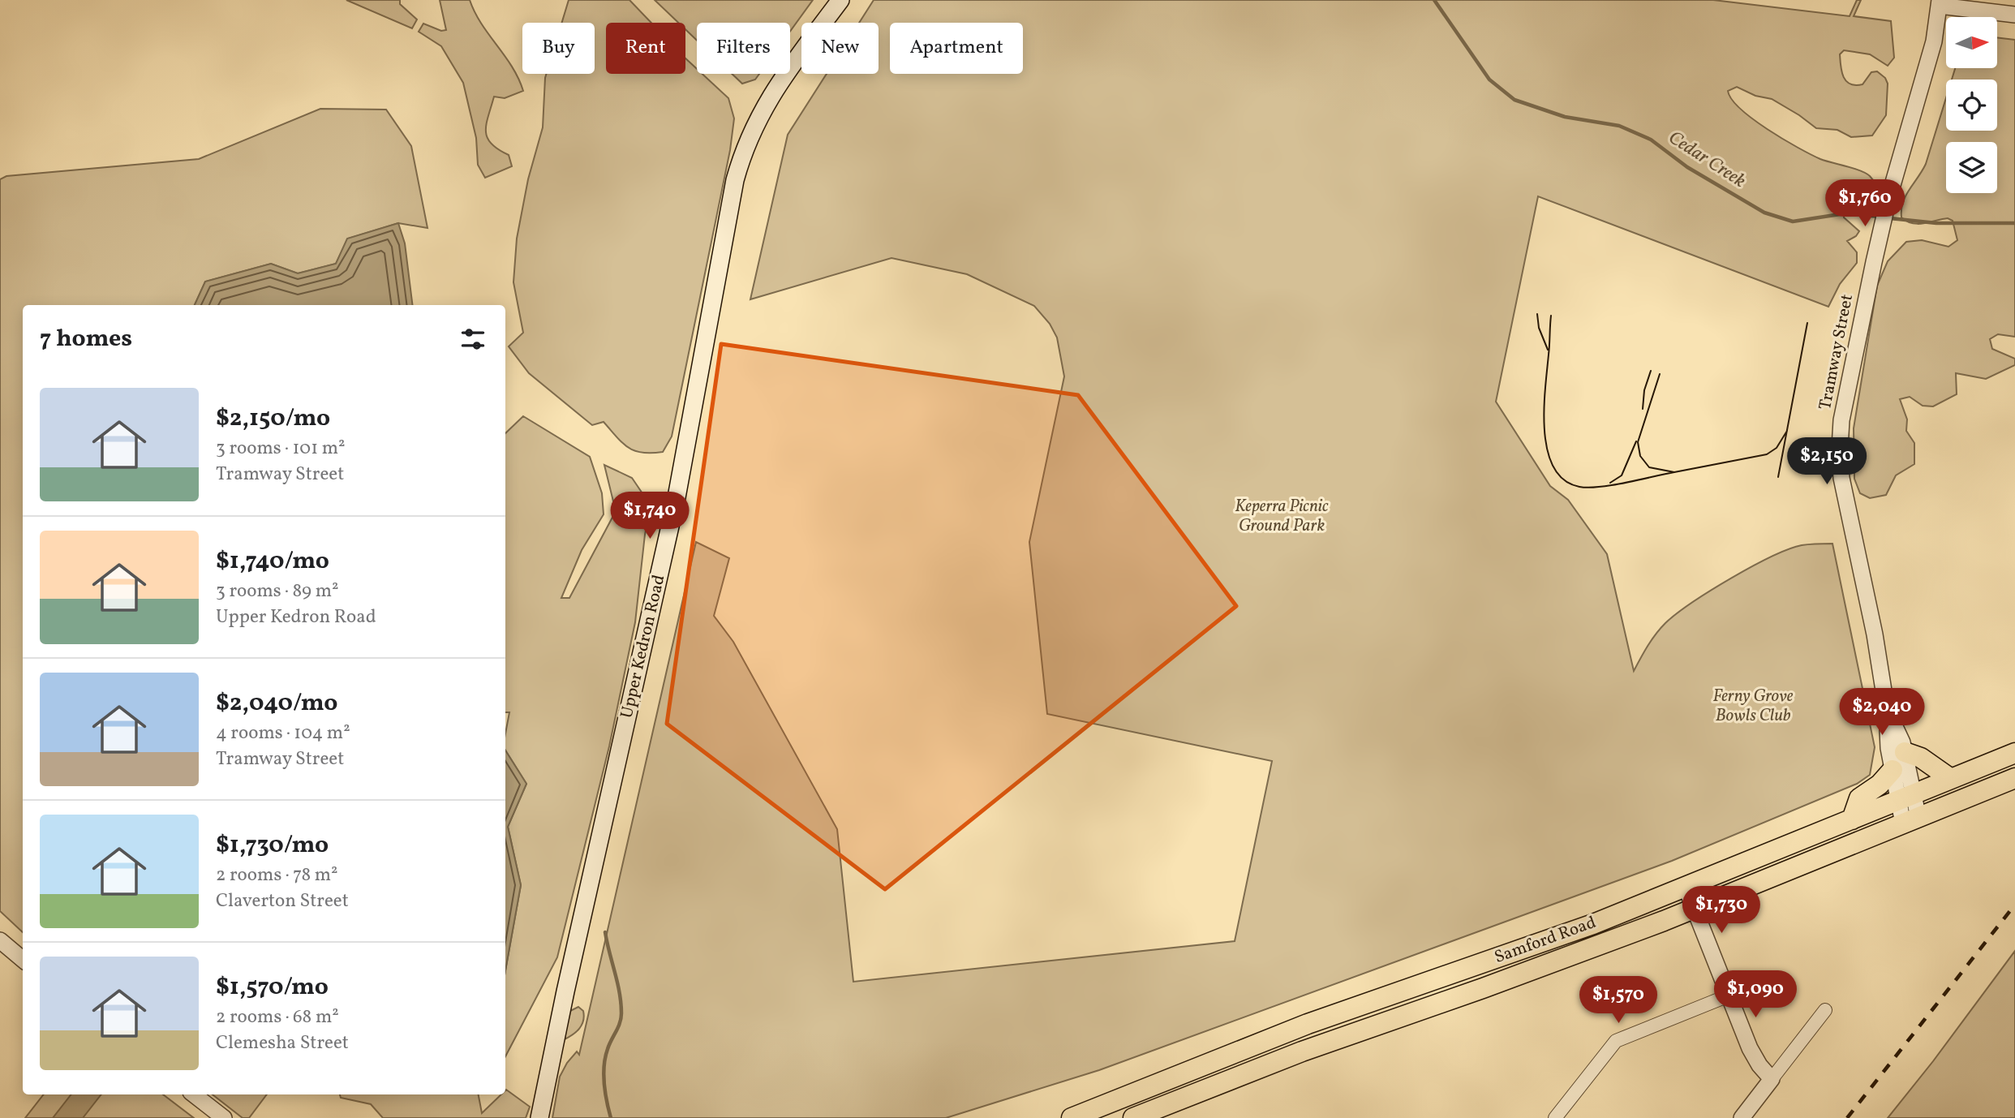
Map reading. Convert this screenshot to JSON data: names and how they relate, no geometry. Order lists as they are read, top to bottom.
{
  "streets": {
    "main road": ["Upper Kedron Road", "Samford Road"],
    "street": ["Tramway Street"]
  },
  "crossings": [
    ["Tramway Street", "Samford Road"]
  ],
  "water": ["Cedar Creek"],
  "parks": ["Keperra Picnic Ground Park", "Ferny Grove Bowls Club"],
  "north": "right",
  "page": {
    "chip": [
      "Buy",
      "Rent",
      "Filters",
      "New",
      "Apartment"
    ],
    "price": [
      "$1,760",
      "$2,150",
      "$1,740",
      "$2,040",
      "$1,730",
      "$1,090",
      "$1,570"
    ],
    "heading": "7 homes",
    "list": [
      {
        "name": "$2,150/mo",
        "note": "3 rooms · 101 m² · Tramway Street"
      },
      {
        "name": "$1,740/mo",
        "note": "3 rooms · 89 m² · Upper Kedron Road"
      },
      {
        "name": "$2,040/mo",
        "note": "4 rooms · 104 m² · Tramway Street"
      },
      {
        "name": "$1,730/mo",
        "note": "2 rooms · 78 m² · Claverton Street"
      },
      {
        "name": "$1,570/mo",
        "note": "2 rooms · 68 m² · Clemesha Street"
      }
    ]
  }
}
